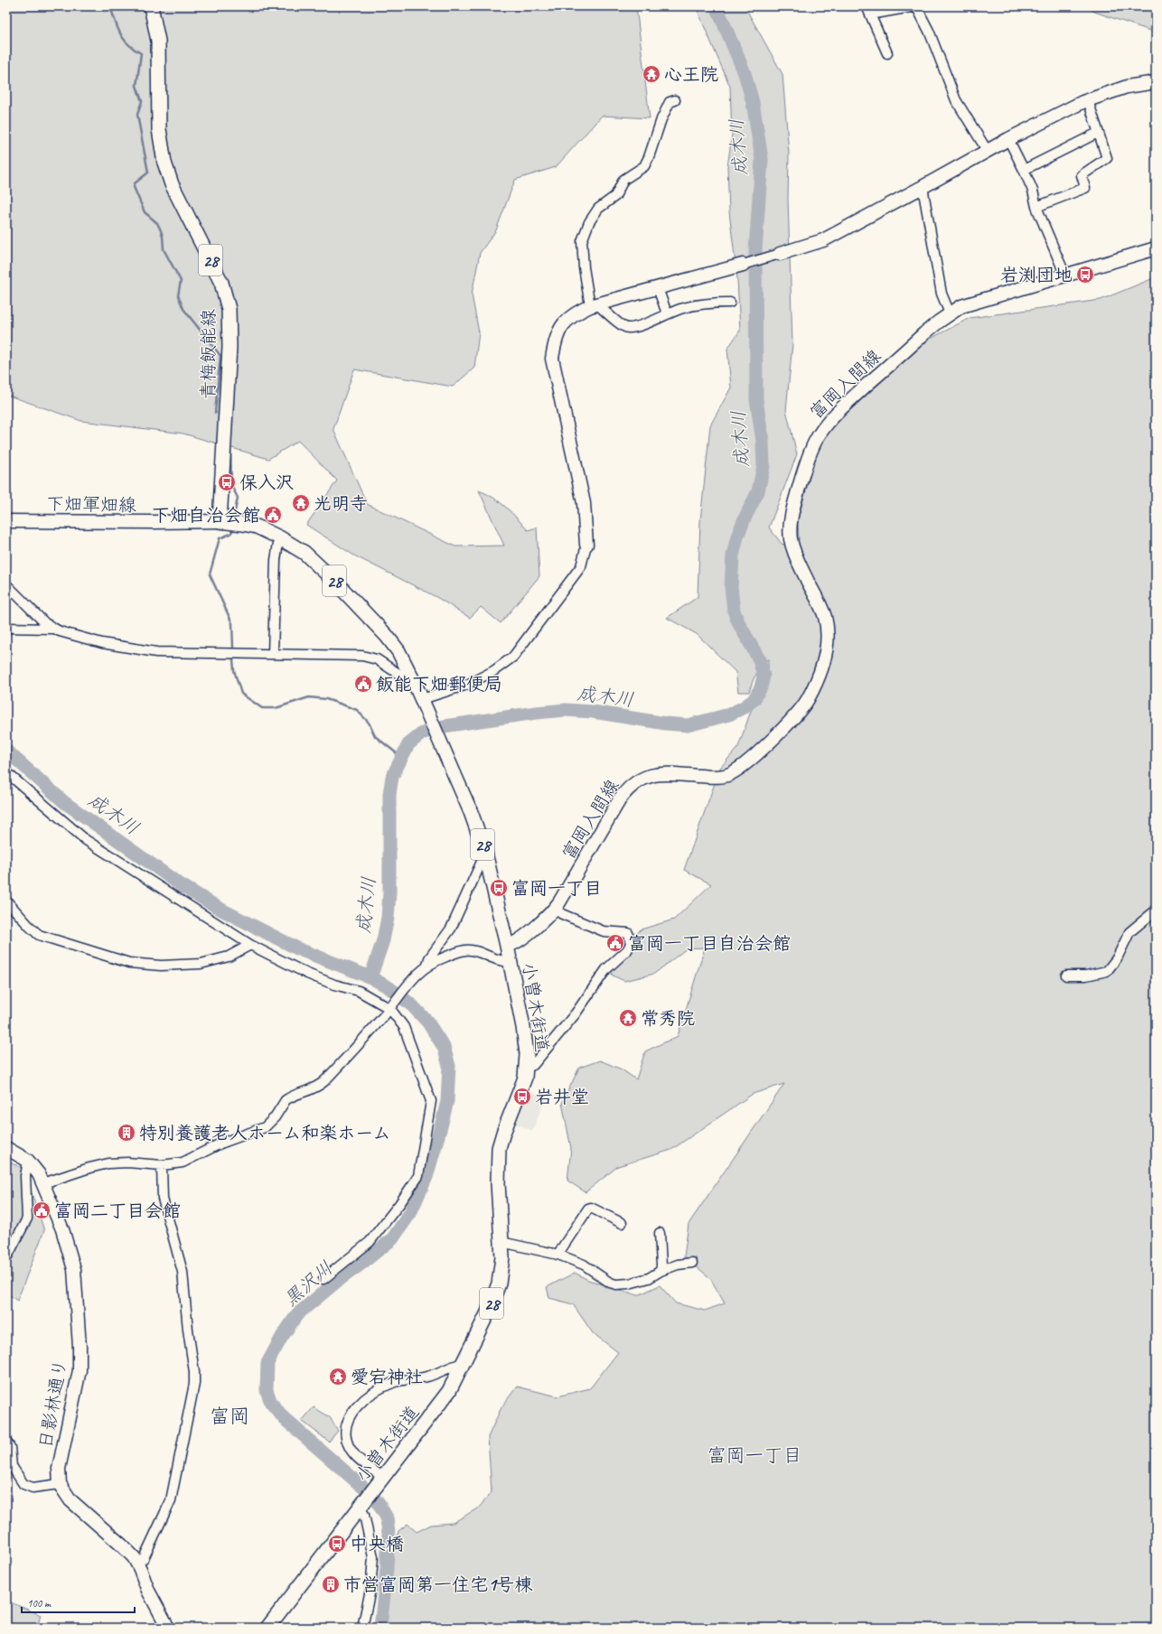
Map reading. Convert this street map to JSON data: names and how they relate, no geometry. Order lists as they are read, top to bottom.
{
  "streets": {
    "main road": ["28", "青梅飯能線", "小曽木街道"],
    "street": ["富岡入間線", "下畑軍畑線", "日影林通り"]
  },
  "crossings": [
    ["青梅飯能線", "下畑軍畑線"],
    ["青梅飯能線", "小曽木街道"],
    ["富岡入間線", "小曽木街道"],
    ["下畑軍畑線", "小曽木街道"]
  ],
  "districts": ["富岡", "富岡一丁目"],
  "water": ["成木川", "黒沢川"],
  "places": {
    "temple": [
      "心王院",
      "光明寺",
      "常秀院",
      "愛宕神社"
    ],
    "bus stop": [
      "岩渕団地",
      "保入沢",
      "富岡一丁目",
      "岩井堂",
      "中央橋"
    ],
    "public building": [
      "下畑自治会館",
      "飯能下畑郵便局",
      "富岡一丁目自治会館",
      "富岡二丁目会館"
    ],
    "building": ["特別養護老人ホーム和楽ホーム", "市営富岡第一住宅1号棟"]
  },
  "scale_bar": "100 m"
}
